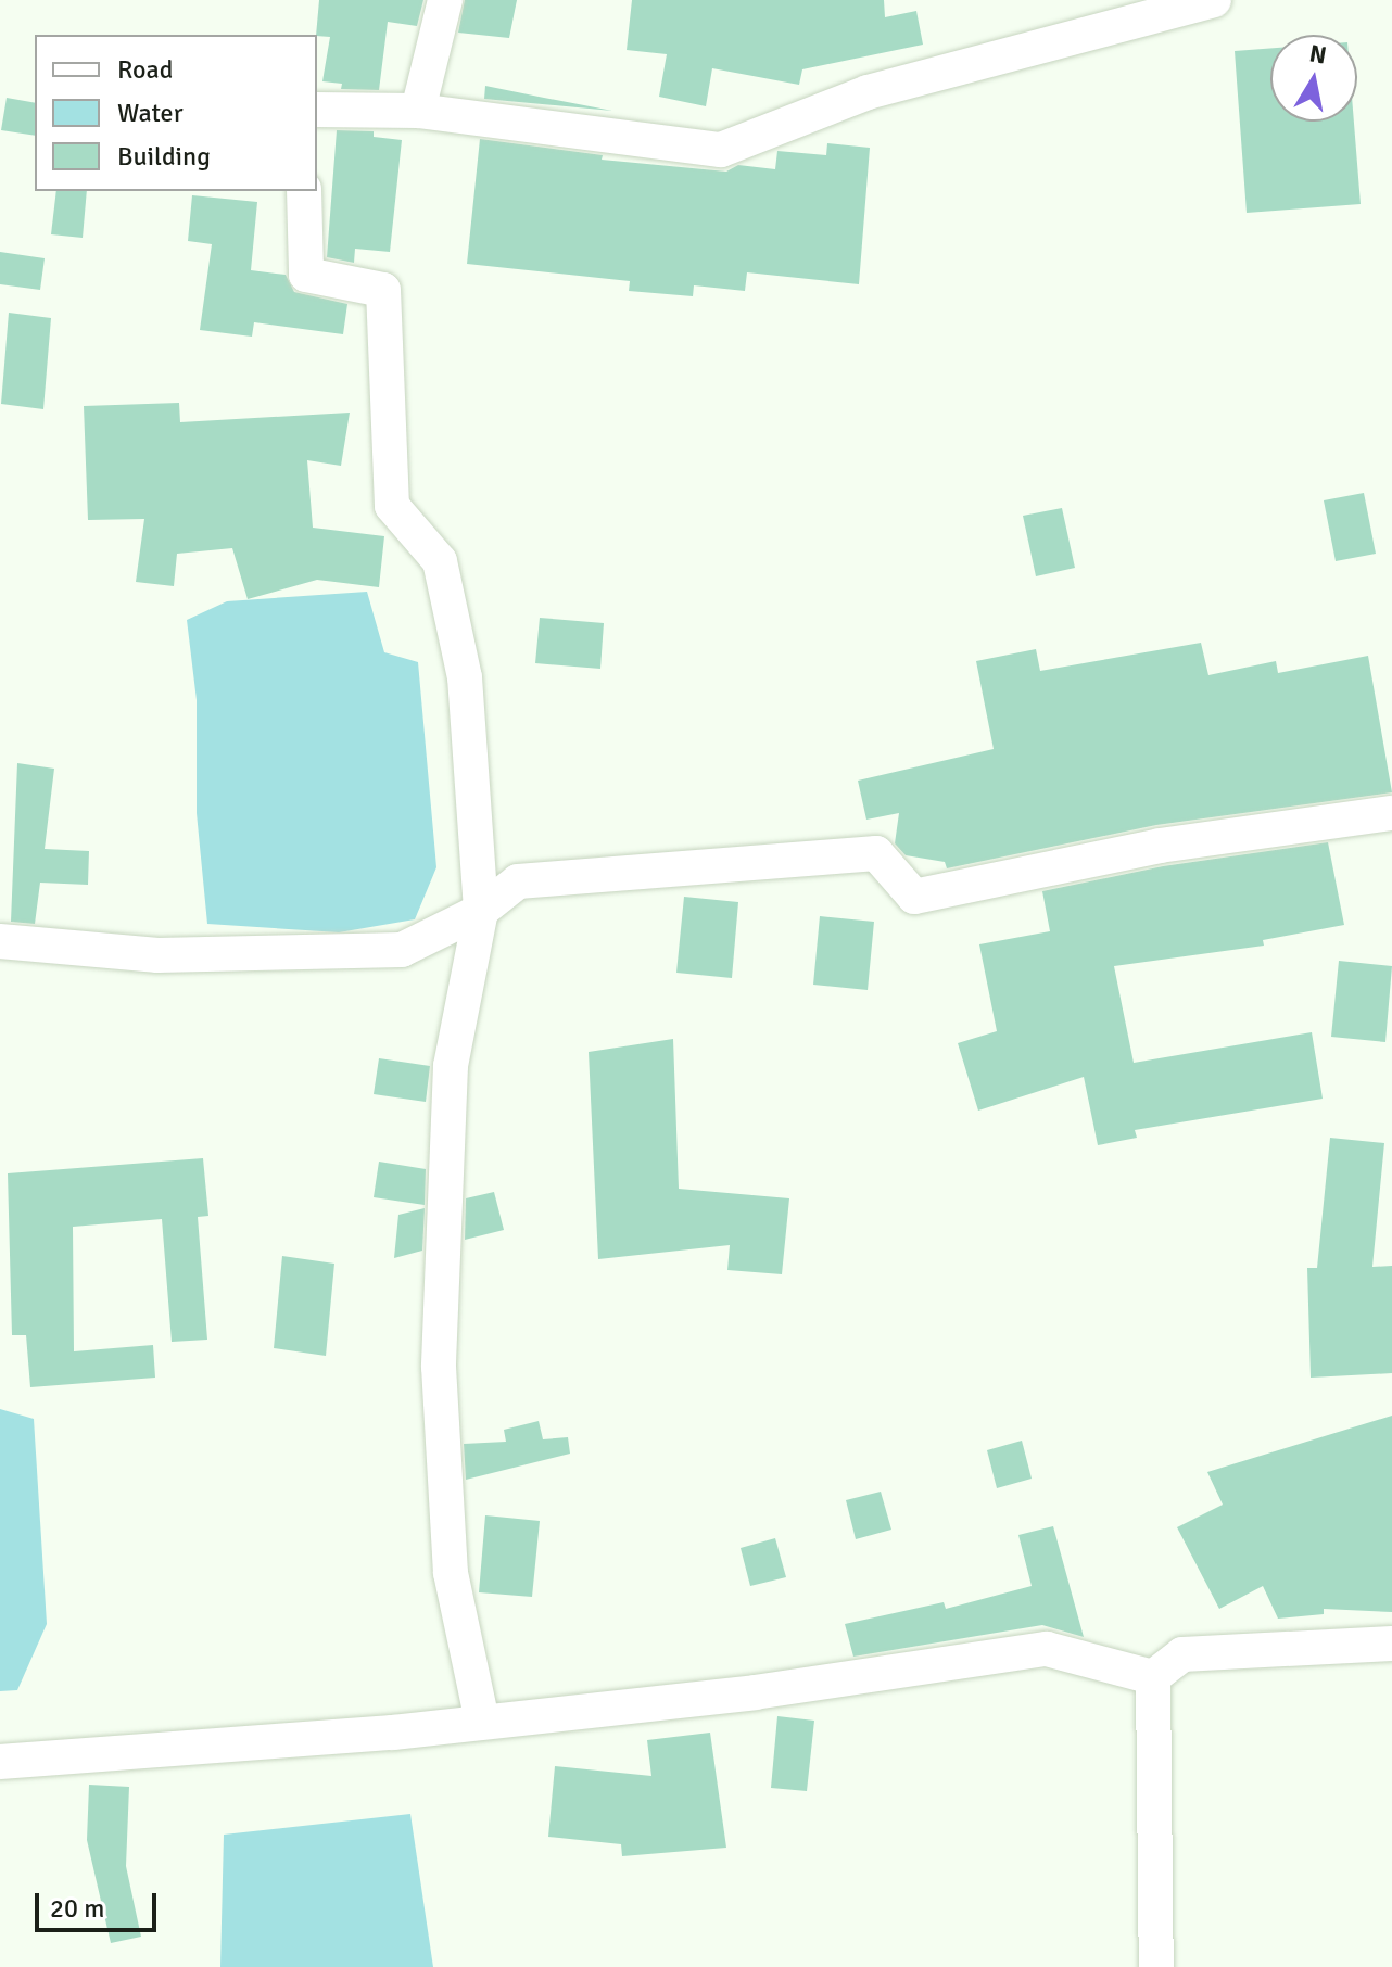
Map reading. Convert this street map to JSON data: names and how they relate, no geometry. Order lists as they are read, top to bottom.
{
  "legend": ["Road", "Water", "Building"],
  "scale_bar": "20 m",
  "north": "top"
}
